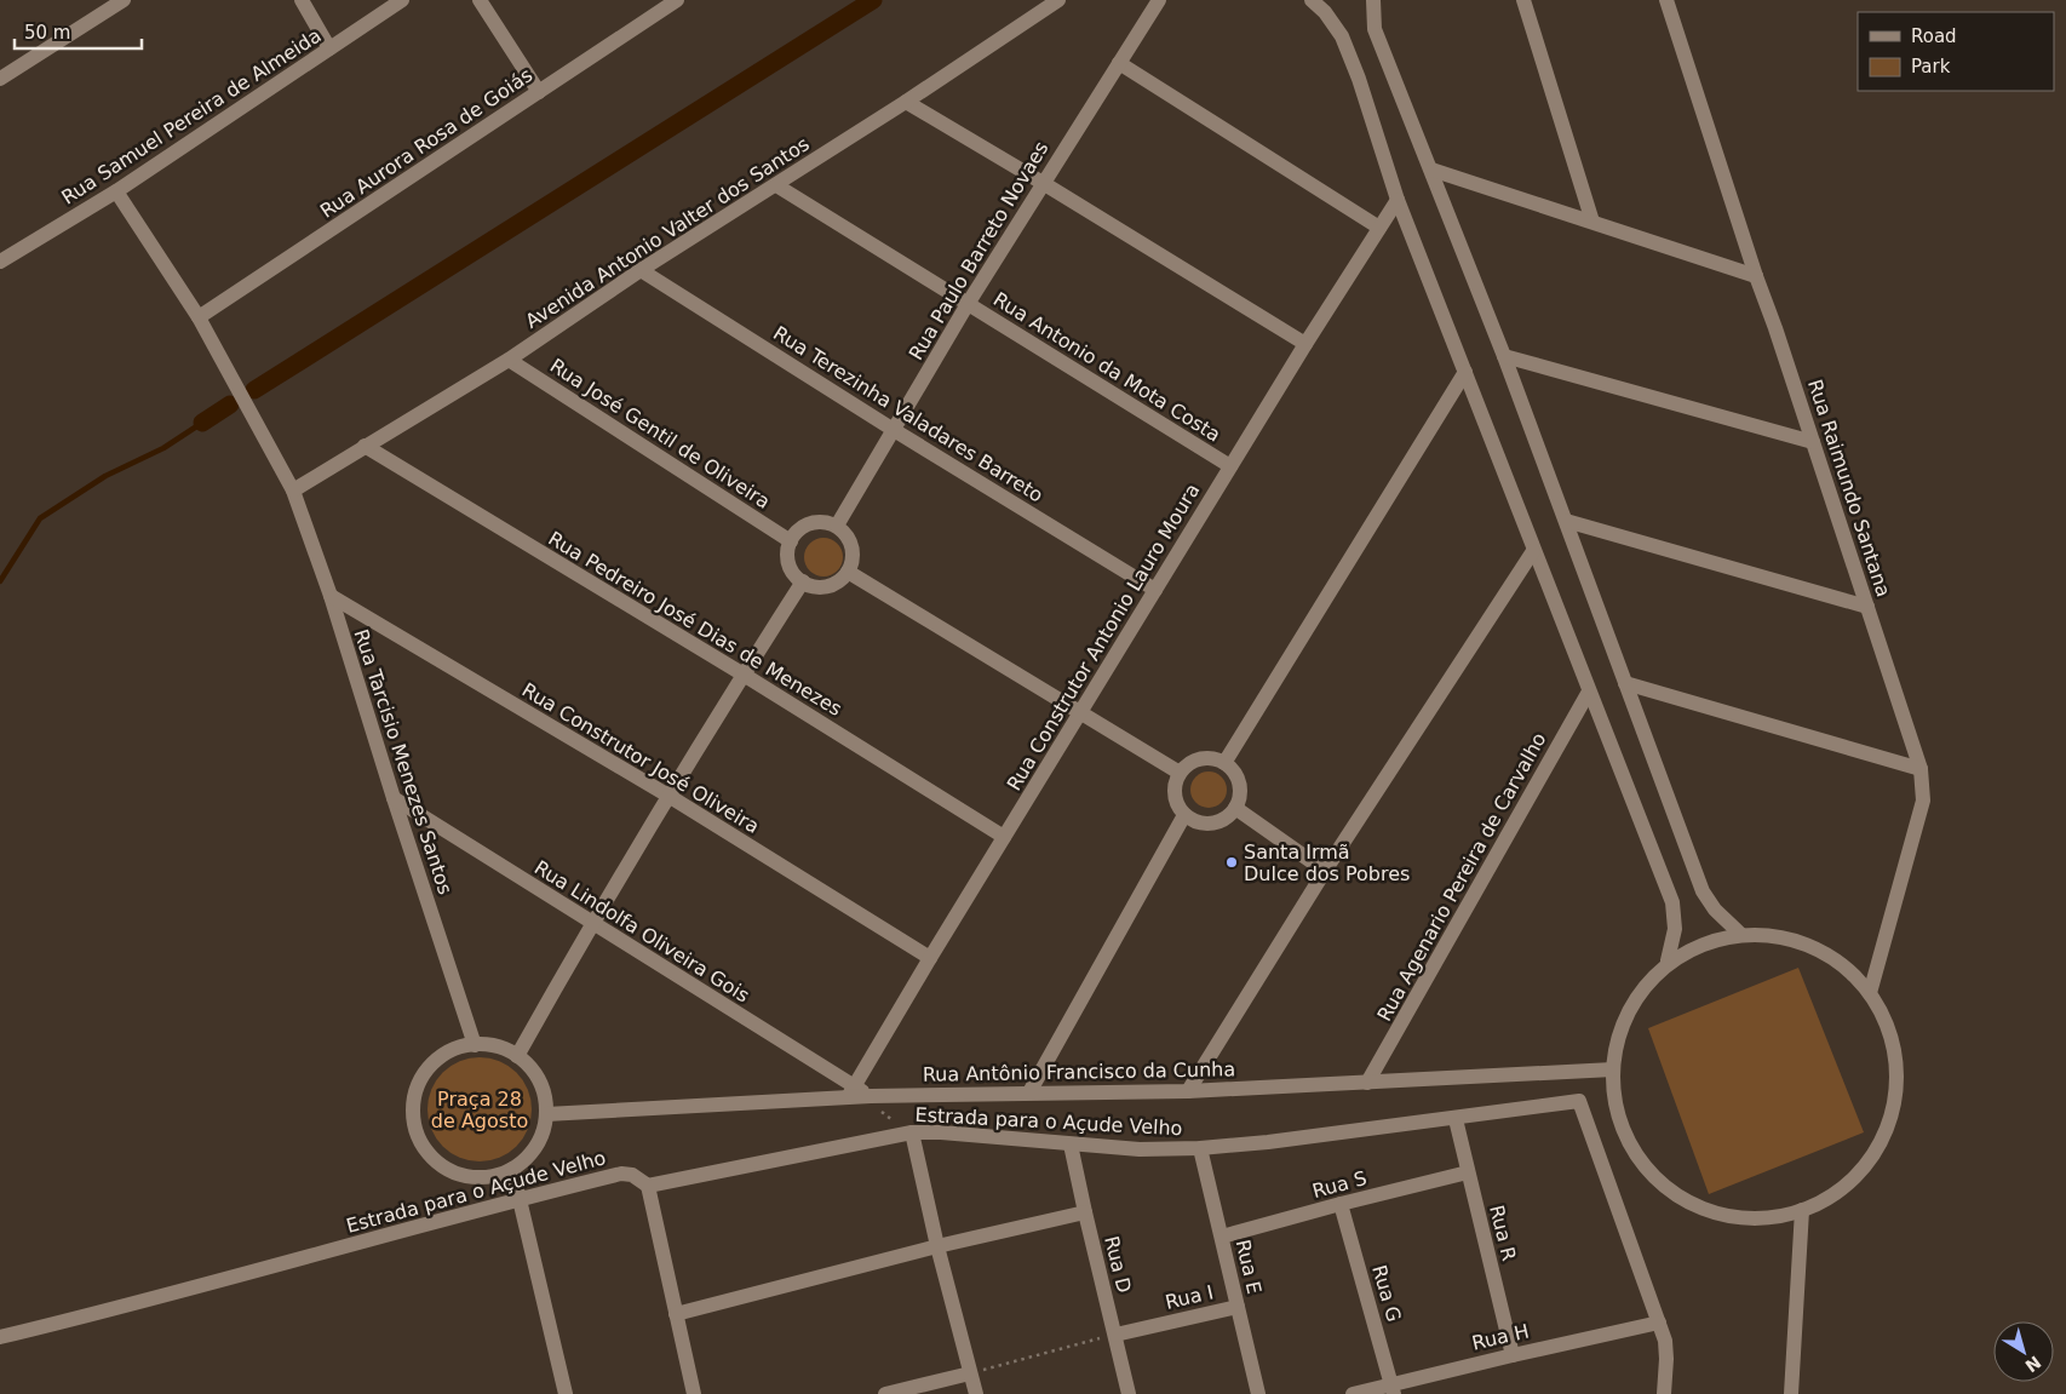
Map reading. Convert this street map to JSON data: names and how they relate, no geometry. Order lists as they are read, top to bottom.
{
  "streets": {
    "street": [
      "Rua Samuel Pereira de Almeida",
      "Rua Aurora Rosa de Goiás",
      "Avenida Antonio Valter dos Santos",
      "Rua Paulo Barreto Novaes",
      "Rua Antonio da Mota Costa",
      "Rua Terezinha Valadares Barreto",
      "Rua José Gentil de Oliveira",
      "Rua Raimundo Santana",
      "Rua Pedreiro José Dias de Menezes",
      "Rua Construtor Antonio Lauro Moura",
      "Rua Construtor José Oliveira",
      "Rua Tarcisio Menezes Santos",
      "Rua Agenario Pereira de Carvalho",
      "Rua Lindolfa Oliveira Gois",
      "Rua Antônio Francisco da Cunha",
      "Estrada para o Açude Velho",
      "Rua S",
      "Rua R",
      "Rua D",
      "Rua E",
      "Rua G",
      "Rua I",
      "Rua H"
    ]
  },
  "crossings": [
    ["Rua Samuel Pereira de Almeida", "Rua Tarcisio Menezes Santos"],
    ["Rua Aurora Rosa de Goiás", "Rua Tarcisio Menezes Santos"],
    ["Avenida Antonio Valter dos Santos", "Rua Antonio da Mota Costa"],
    ["Avenida Antonio Valter dos Santos", "Rua Terezinha Valadares Barreto"],
    ["Avenida Antonio Valter dos Santos", "Rua José Gentil de Oliveira"],
    ["Avenida Antonio Valter dos Santos", "Rua Pedreiro José Dias de Menezes"],
    ["Avenida Antonio Valter dos Santos", "Rua Tarcisio Menezes Santos"],
    ["Rua Paulo Barreto Novaes", "Rua Antonio da Mota Costa"],
    ["Rua Paulo Barreto Novaes", "Rua Terezinha Valadares Barreto"],
    ["Rua Paulo Barreto Novaes", "Rua José Gentil de Oliveira"],
    ["Rua Antonio da Mota Costa", "Rua Construtor Antonio Lauro Moura"],
    ["Rua Terezinha Valadares Barreto", "Rua Construtor Antonio Lauro Moura"],
    ["Rua Pedreiro José Dias de Menezes", "Rua Construtor Antonio Lauro Moura"],
    ["Rua Construtor Antonio Lauro Moura", "Rua Construtor José Oliveira"],
    ["Rua Construtor Antonio Lauro Moura", "Rua Lindolfa Oliveira Gois"],
    ["Rua Construtor Antonio Lauro Moura", "Rua Antônio Francisco da Cunha"],
    ["Rua Construtor José Oliveira", "Rua Tarcisio Menezes Santos"],
    ["Rua Tarcisio Menezes Santos", "Rua Lindolfa Oliveira Gois"],
    ["Rua Tarcisio Menezes Santos", "Rua Antônio Francisco da Cunha"],
    ["Rua Agenario Pereira de Carvalho", "Rua Antônio Francisco da Cunha"],
    ["Rua Lindolfa Oliveira Gois", "Rua Antônio Francisco da Cunha"],
    ["Estrada para o Açude Velho", "Rua R"],
    ["Estrada para o Açude Velho", "Rua D"],
    ["Estrada para o Açude Velho", "Rua E"],
    ["Estrada para o Açude Velho", "Rua H"],
    ["Rua S", "Rua R"],
    ["Rua S", "Rua E"],
    ["Rua S", "Rua G"],
    ["Rua R", "Rua H"],
    ["Rua D", "Rua I"],
    ["Rua E", "Rua I"],
    ["Rua G", "Rua H"]
  ],
  "parks": ["Praça 28 de Agosto"],
  "places": ["Santa Irmã Dulce dos Pobres"],
  "legend": ["Road", "Park"],
  "scale_bar": "50 m",
  "north": "bottom right"
}
